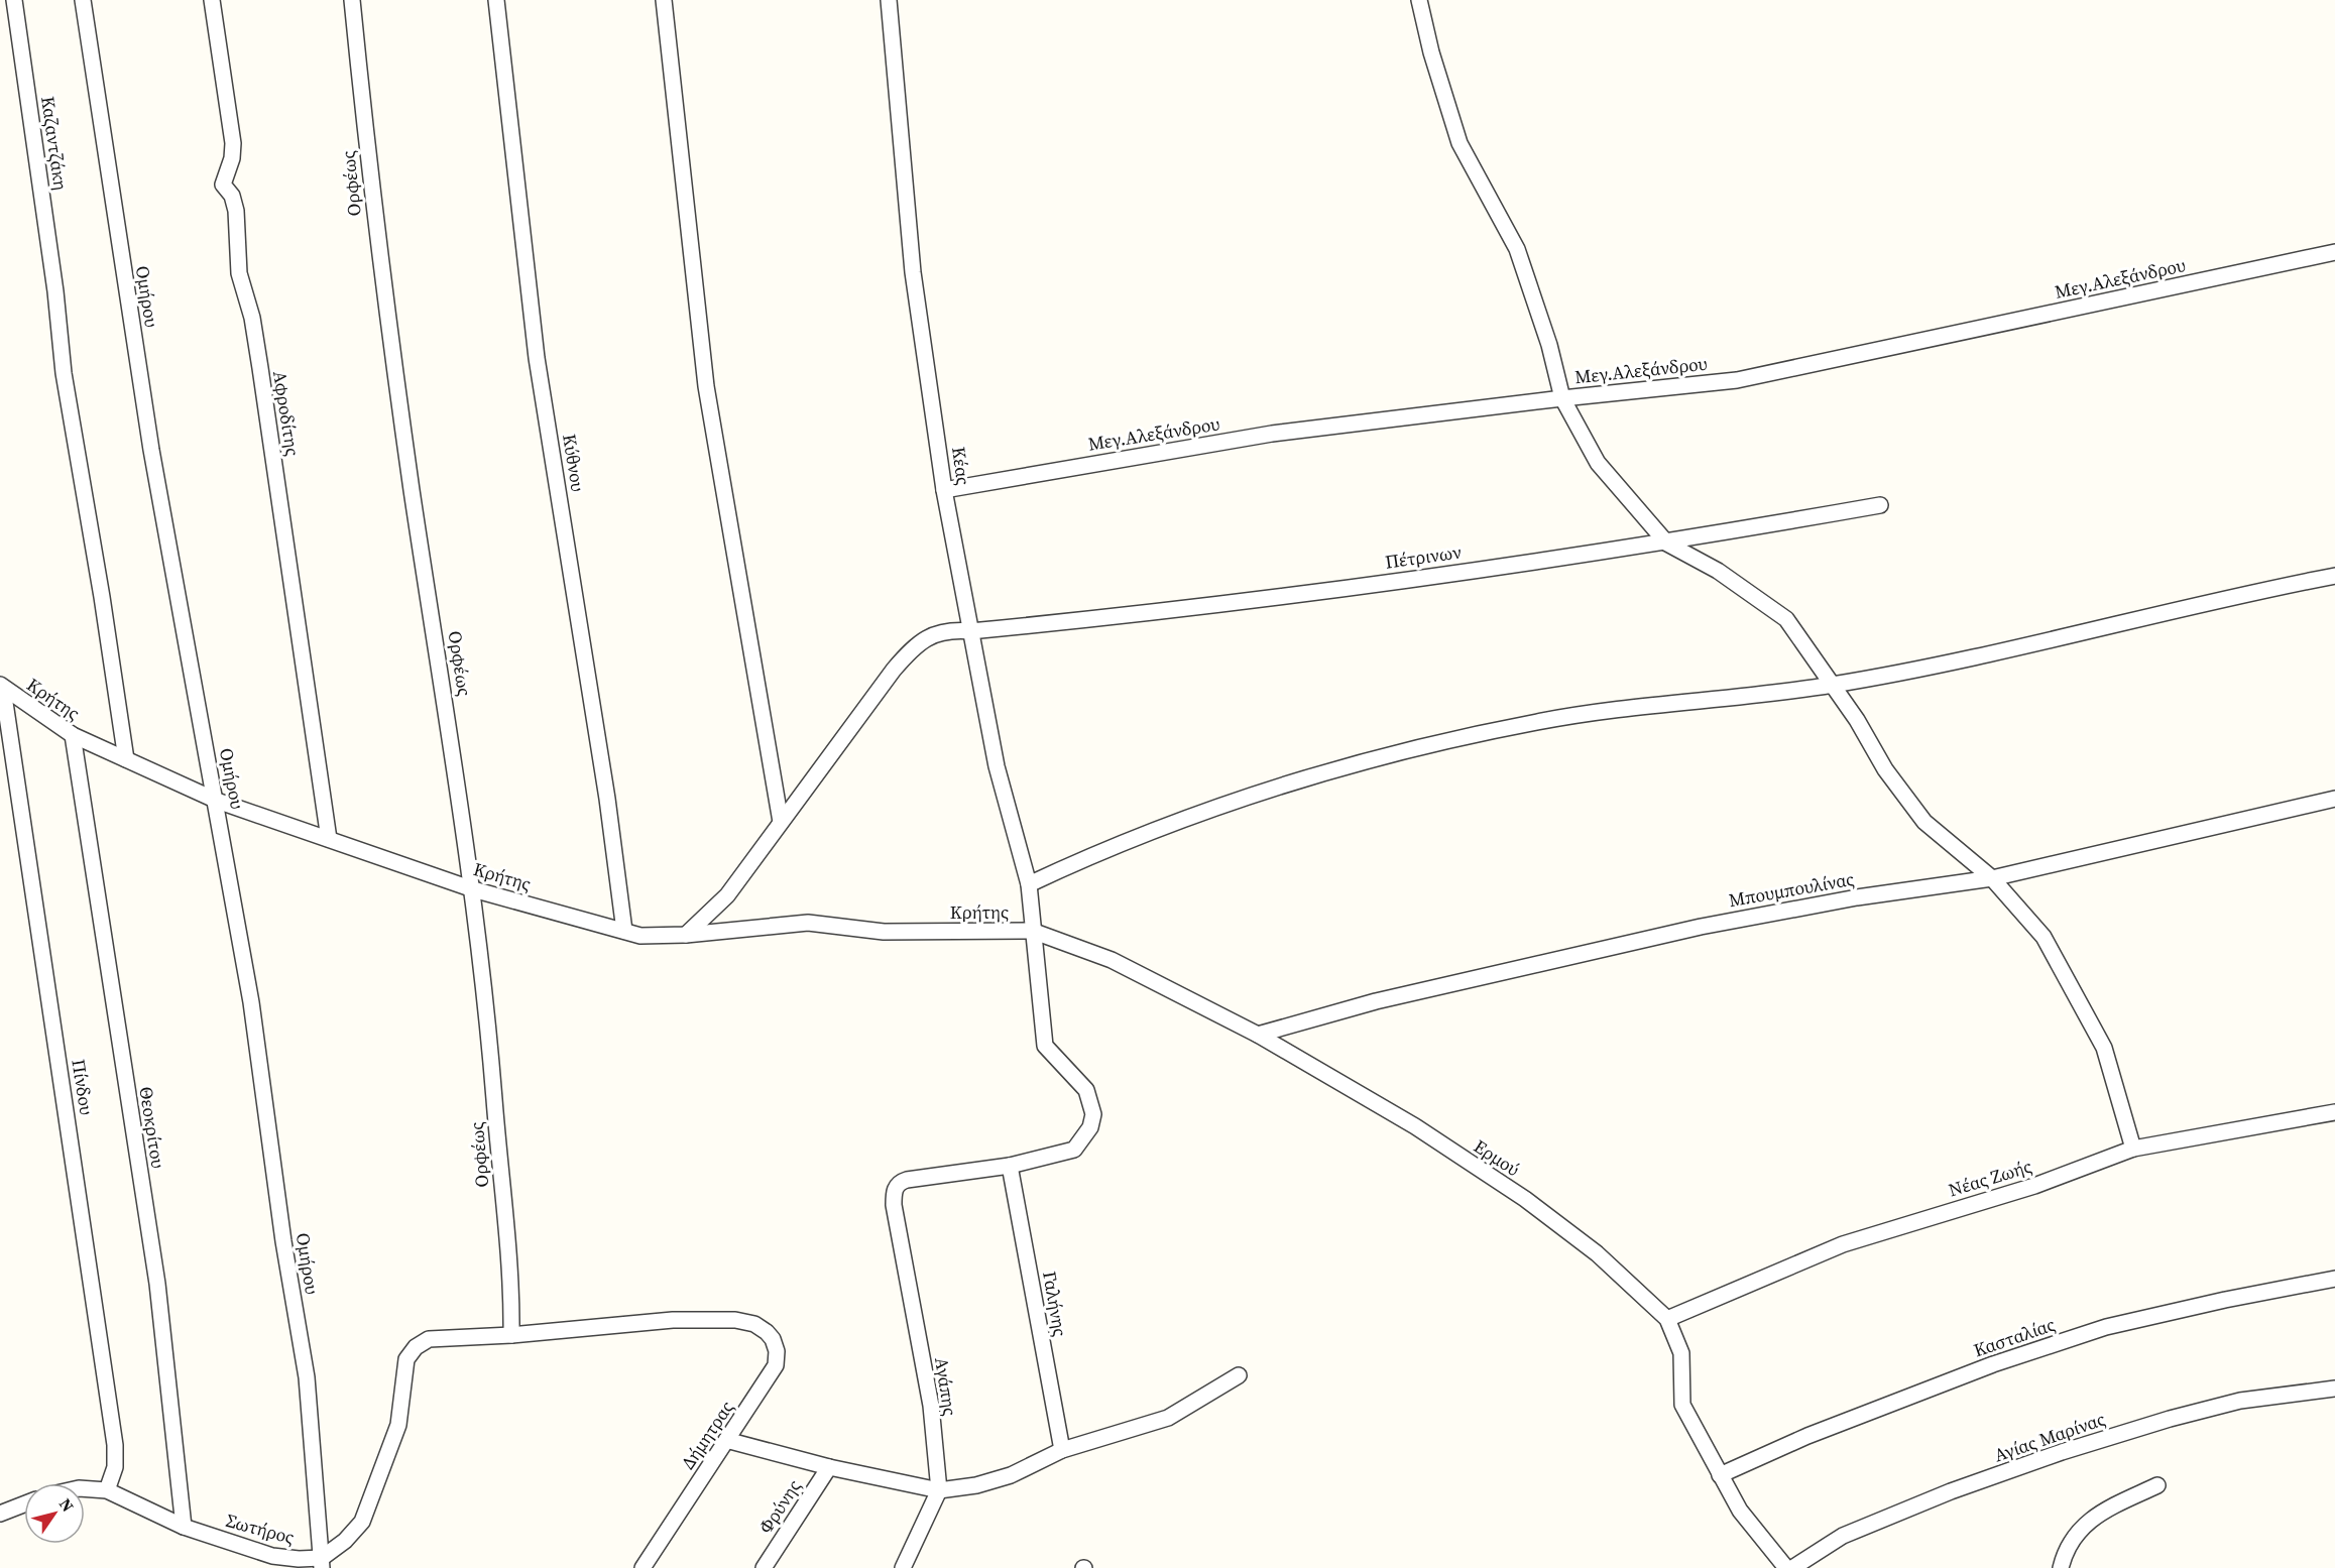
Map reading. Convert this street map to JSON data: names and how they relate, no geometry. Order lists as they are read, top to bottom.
{
  "streets": {
    "street": [
      "Καζαντζάκη",
      "Ορφέως",
      "Μεγ.Αλεξάνδρου",
      "Ομήρου",
      "Αφροδίτης",
      "Κύθνου",
      "Κέας",
      "Πέτρινων",
      "Κρήτης",
      "Μπουμπουλίνας",
      "Πίνδου",
      "Θεοκρίτου",
      "Ερμού",
      "Νέας Ζωής",
      "Γαλήνης",
      "Κασταλίας",
      "Αγάπης",
      "Δήμητρας",
      "Αγίας Μαρίνας",
      "Φρύνης",
      "Σωτήρος"
    ]
  },
  "crossings": [
    ["Καζαντζάκη", "Κρήτης"],
    ["Ορφέως", "Κρήτης"],
    ["Ορφέως", "Δήμητρας"],
    ["Μεγ.Αλεξάνδρου", "Κέας"],
    ["Ομήρου", "Κρήτης"],
    ["Ομήρου", "Σωτήρος"],
    ["Αφροδίτης", "Κρήτης"],
    ["Κύθνου", "Κρήτης"],
    ["Κέας", "Πέτρινων"],
    ["Κέας", "Κρήτης"],
    ["Κέας", "Ερμού"],
    ["Κέας", "Γαλήνης"],
    ["Κέας", "Αγάπης"],
    ["Πέτρινων", "Κρήτης"],
    ["Κρήτης", "Πίνδου"],
    ["Κρήτης", "Θεοκρίτου"],
    ["Κρήτης", "Ερμού"],
    ["Μπουμπουλίνας", "Ερμού"],
    ["Πίνδου", "Σωτήρος"],
    ["Θεοκρίτου", "Σωτήρος"],
    ["Ερμού", "Νέας Ζωής"],
    ["Ερμού", "Κασταλίας"]
  ],
  "north": "top right"
}
